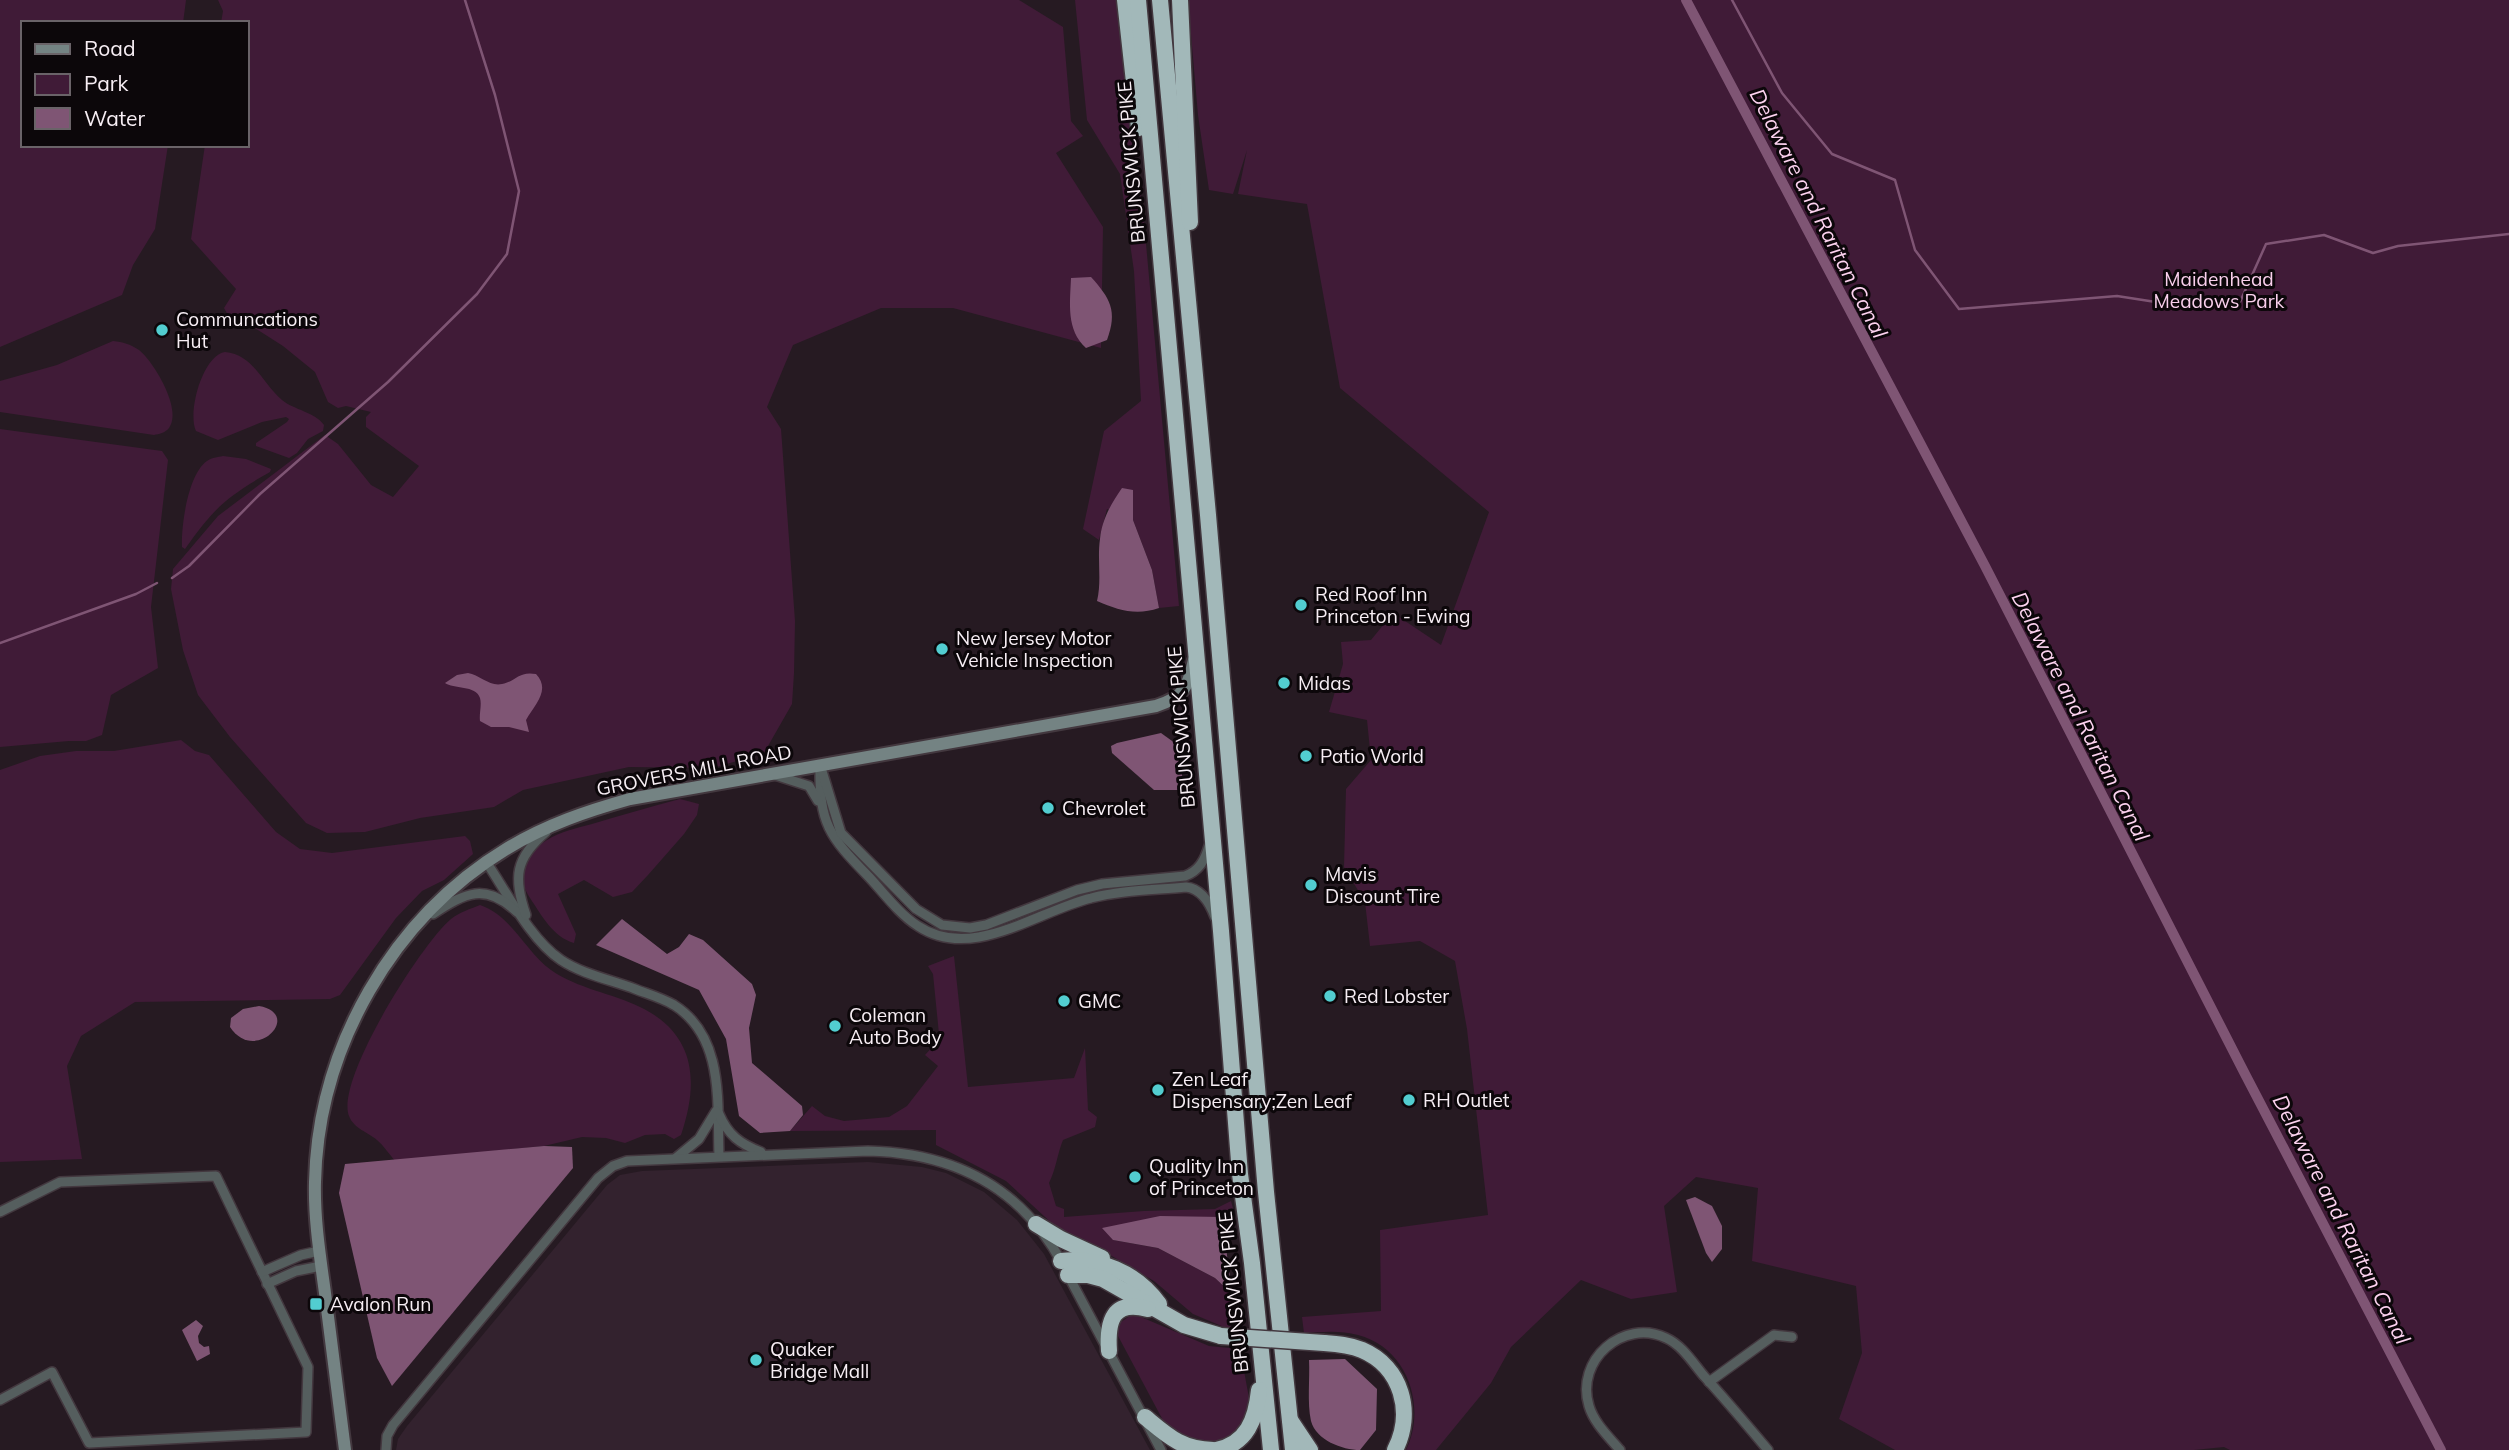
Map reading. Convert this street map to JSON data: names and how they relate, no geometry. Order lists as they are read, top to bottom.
{
  "streets": {
    "highway": ["BRUNSWICK PIKE"],
    "street": ["GROVERS MILL ROAD"]
  },
  "crossings": [
    ["BRUNSWICK PIKE", "GROVERS MILL ROAD"]
  ],
  "water": ["Delaware and Raritan Canal"],
  "parks": ["Maidenhead Meadows Park"],
  "places": {
    "other": [
      "Communcations Hut",
      "Red Roof Inn Princeton - Ewing",
      "New Jersey Motor Vehicle Inspection",
      "Midas",
      "Patio World",
      "Chevrolet",
      "Mavis Discount Tire",
      "Red Lobster",
      "GMC",
      "Coleman Auto Body",
      "Zen Leaf Dispensary;Zen Leaf",
      "RH Outlet",
      "Quality Inn of Princeton",
      "Quaker Bridge Mall"
    ],
    "transit": ["Avalon Run"]
  },
  "legend": ["Road", "Park", "Water"]
}
